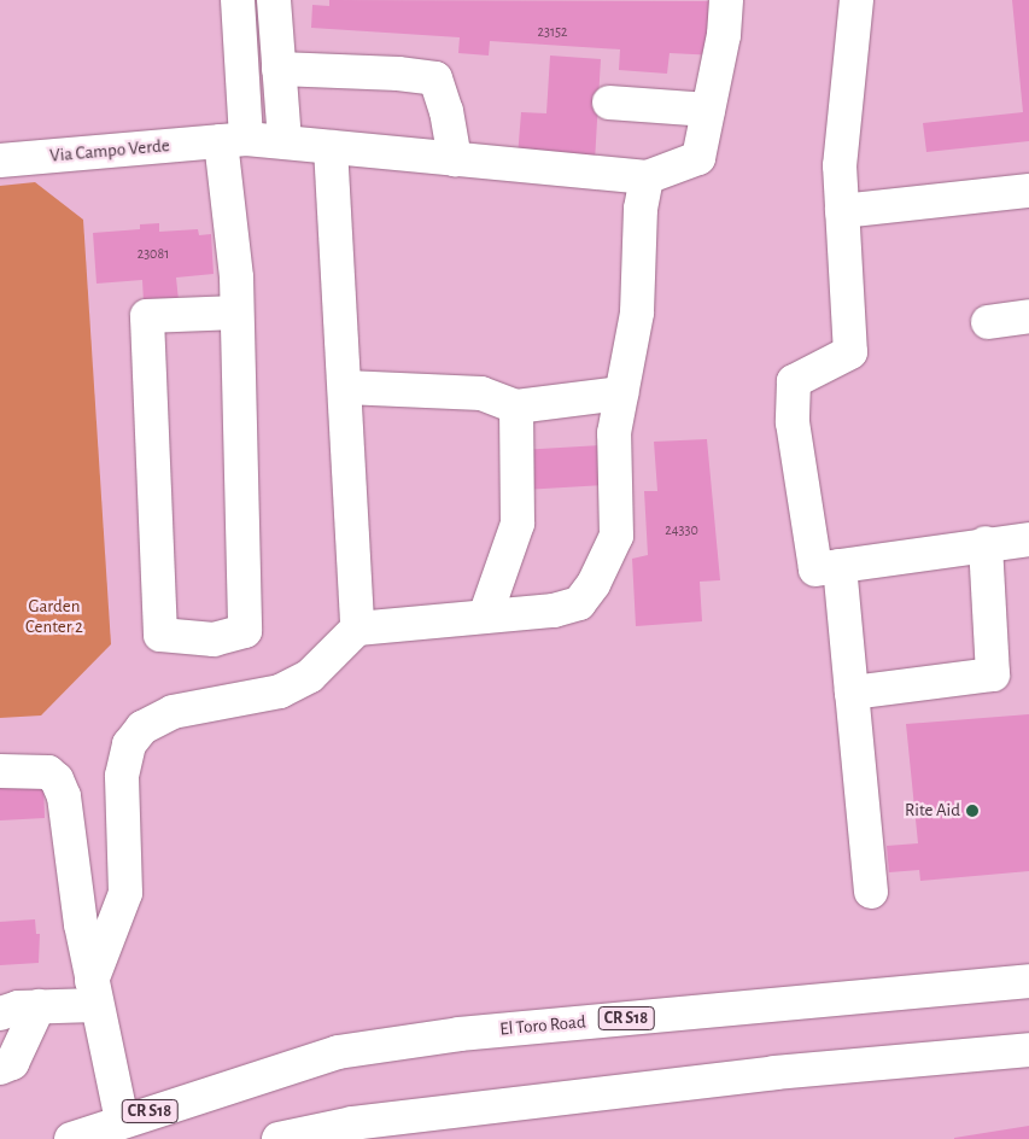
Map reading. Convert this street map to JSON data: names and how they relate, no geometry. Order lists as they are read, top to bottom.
{
  "streets": {
    "main road": ["Via Campo Verde", "CR S18", "El Toro Road"]
  },
  "parks": ["Garden Center 2"],
  "places": ["Rite Aid"],
  "house_numbers": ["23152", "23081", "24330"]
}
